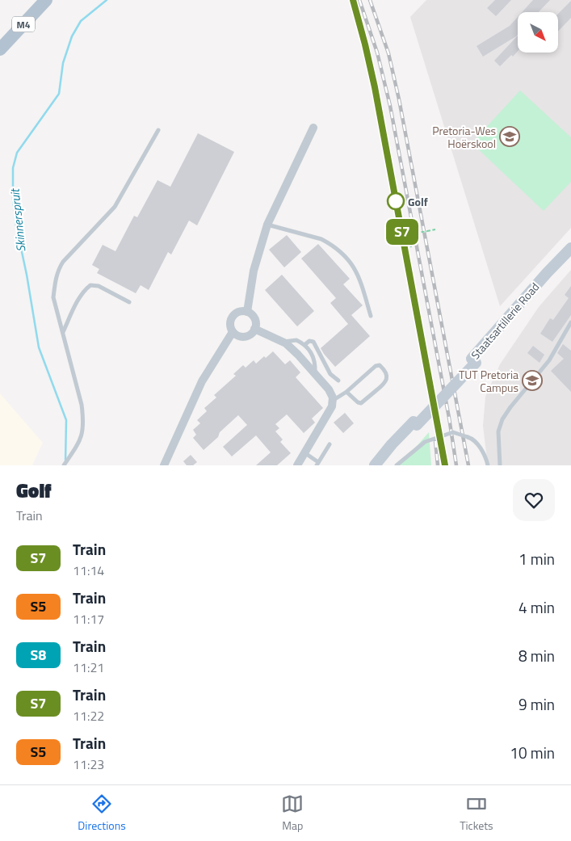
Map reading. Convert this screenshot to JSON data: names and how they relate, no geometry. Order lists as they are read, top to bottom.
{
  "streets": {
    "main road": ["M4"],
    "street": ["Staatsartillerie Road"]
  },
  "water": ["Skinnerspruit"],
  "places": {
    "school or university": ["Pretoria-Wes Hoërskool", "TUT Pretoria Campus"],
    "other": ["Golf"]
  },
  "north": "bottom right",
  "page": {
    "on_map": "S7",
    "heading": ["Golf", "Train"],
    "list": [
      {
        "mark": "S7",
        "name": "Train",
        "note": "11:14",
        "value": "1 min"
      },
      {
        "mark": "S5",
        "name": "Train",
        "note": "11:17",
        "value": "4 min"
      },
      {
        "mark": "S8",
        "name": "Train",
        "note": "11:21",
        "value": "8 min"
      },
      {
        "mark": "S7",
        "name": "Train",
        "note": "11:22",
        "value": "9 min"
      },
      {
        "mark": "S5",
        "name": "Train",
        "note": "11:23",
        "value": "10 min"
      }
    ],
    "tabs": ["Directions", "Map", "Tickets"]
  }
}
